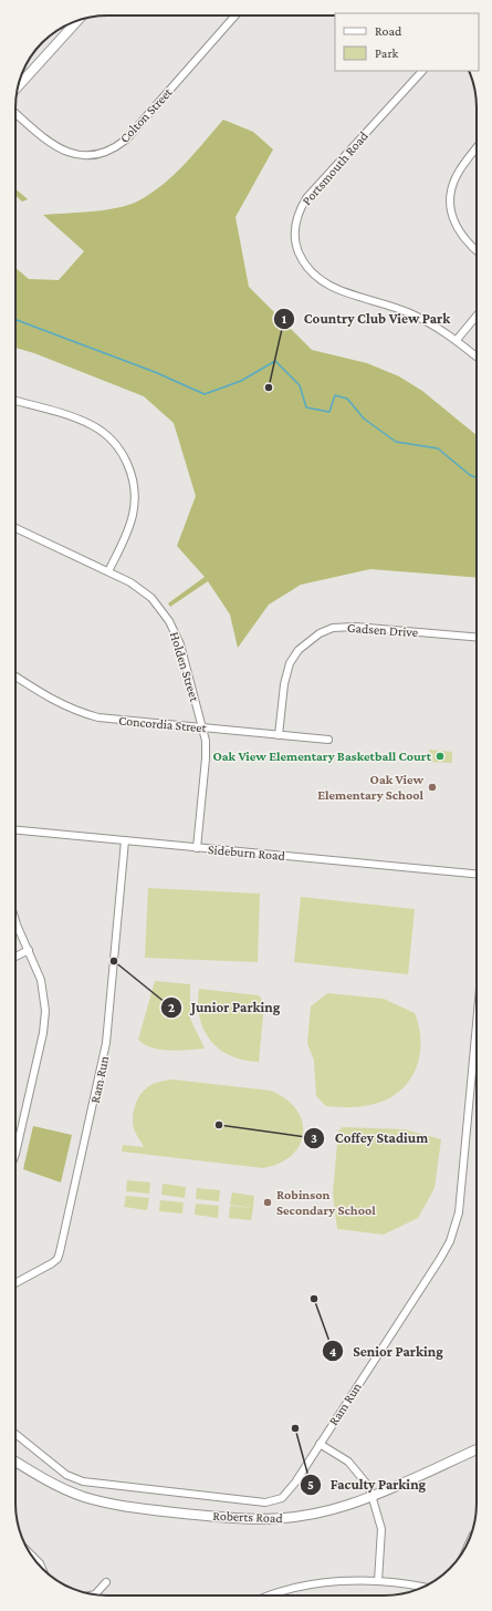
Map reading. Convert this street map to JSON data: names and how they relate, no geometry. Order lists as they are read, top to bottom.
{
  "streets": {
    "main road": ["Roberts Road"],
    "street": [
      "Colton Street",
      "Portsmouth Road",
      "Gadsen Drive",
      "Holden Street",
      "Concordia Street",
      "Sideburn Road",
      "Ram Run"
    ]
  },
  "crossings": [
    ["Gadsen Drive", "Concordia Street"],
    ["Holden Street", "Concordia Street"],
    ["Holden Street", "Sideburn Road"],
    ["Sideburn Road", "Ram Run"]
  ],
  "places": [
    "Country Club View Park",
    "Oak View Elementary Basketball Court",
    "Oak View Elementary School",
    "Junior Parking",
    "Coffey Stadium",
    "Robinson Secondary School",
    "Senior Parking",
    "Faculty Parking"
  ],
  "legend": ["Road", "Park"]
}
